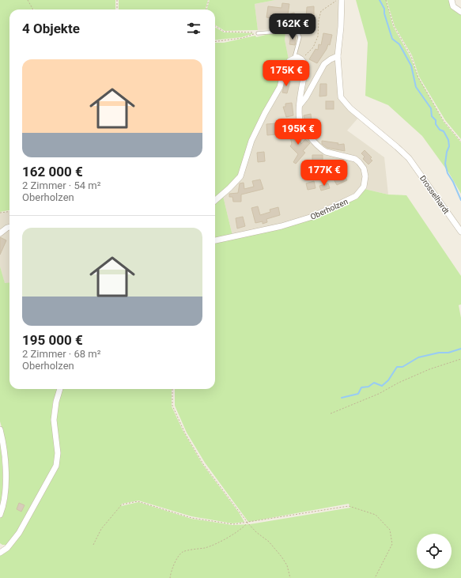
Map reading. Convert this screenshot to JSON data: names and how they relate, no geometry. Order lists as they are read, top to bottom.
{
  "streets": {
    "street": ["Drosselhardt", "Oberholzen"]
  },
  "page": {
    "heading": "4 Objekte",
    "price": [
      "162K €",
      "175K €",
      "195K €",
      "177K €"
    ],
    "list": [
      {
        "name": "162 000 €",
        "note": "2 Zimmer · 54 m² · Oberholzen"
      },
      {
        "name": "195 000 €",
        "note": "2 Zimmer · 68 m² · Oberholzen"
      }
    ]
  }
}
